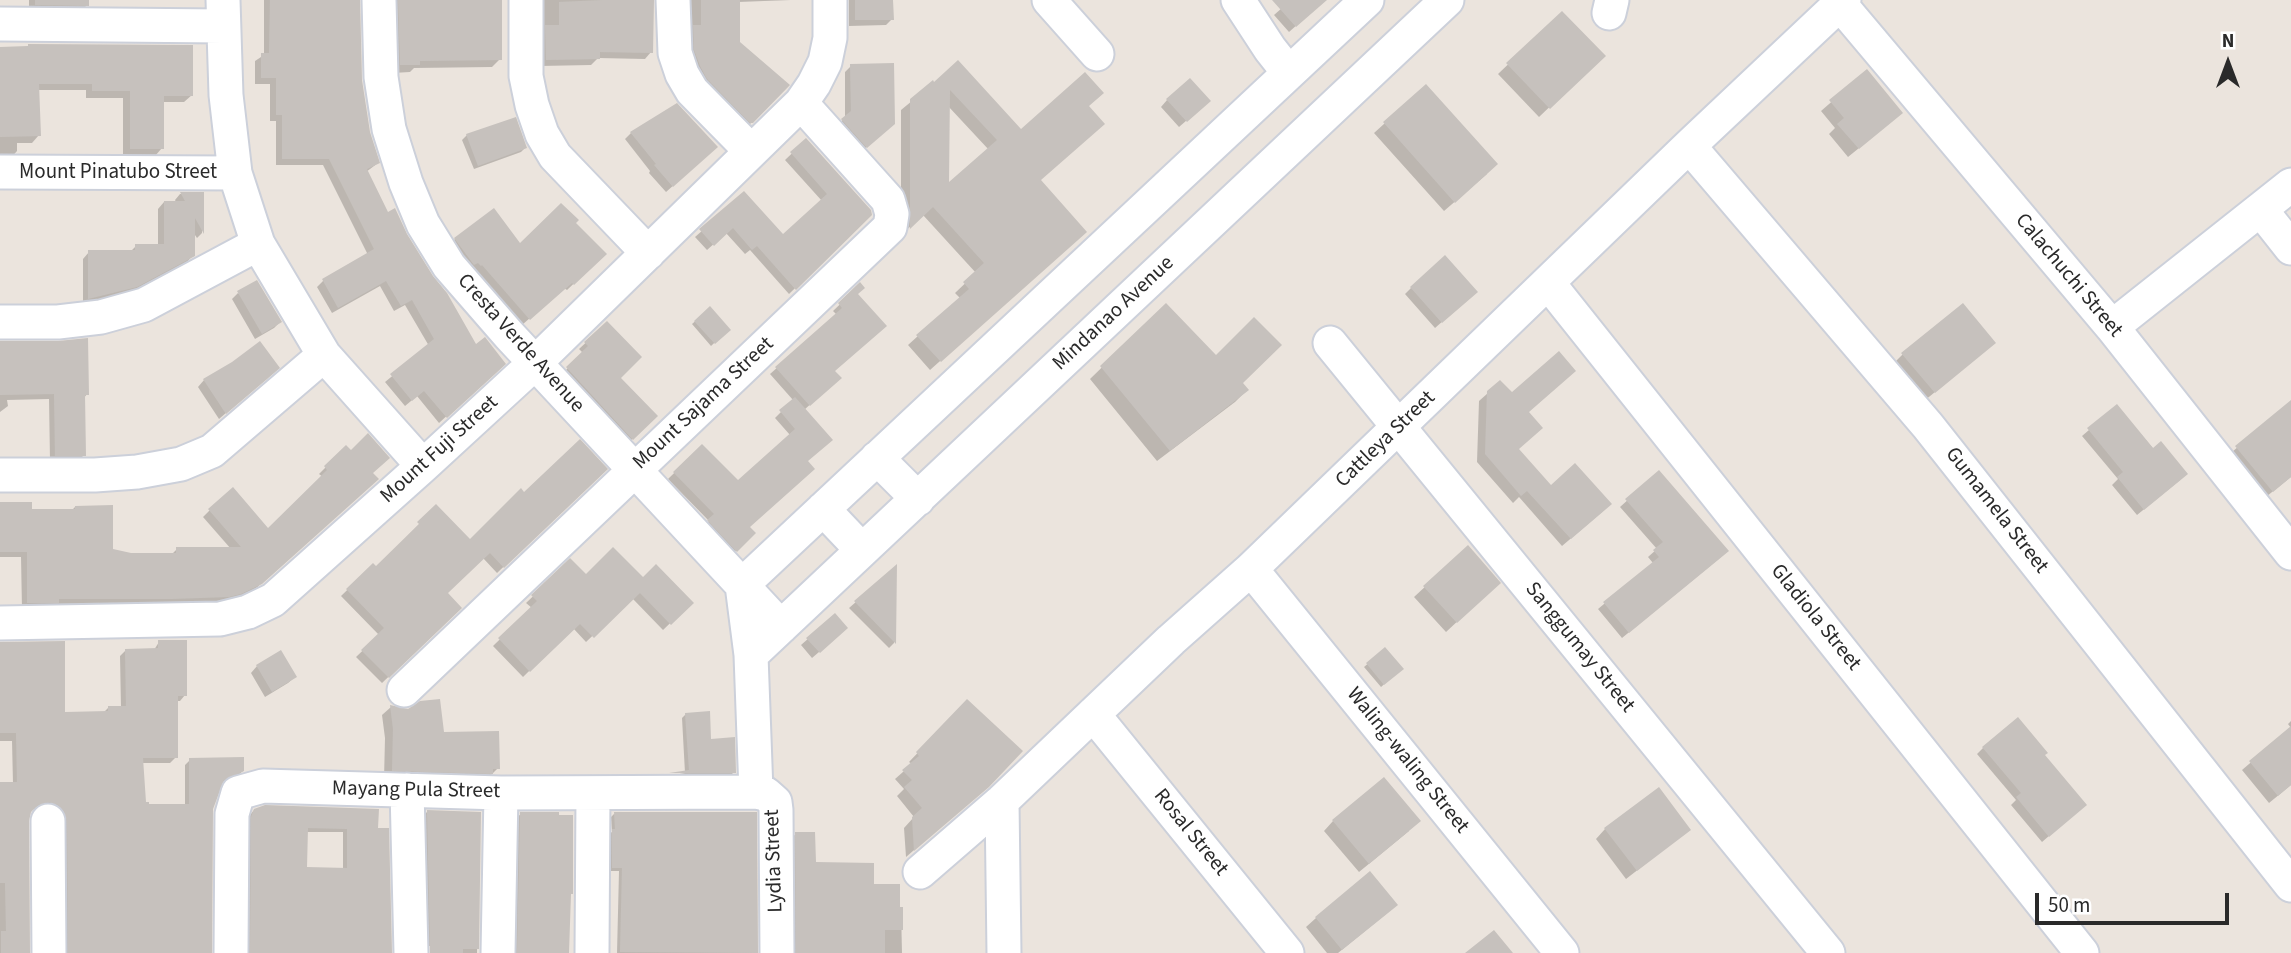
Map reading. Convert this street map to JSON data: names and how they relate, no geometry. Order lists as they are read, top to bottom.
{
  "streets": {
    "street": [
      "Mount Pinatubo Street",
      "Calachuchi Street",
      "Mindanao Avenue",
      "Cresta Verde Avenue",
      "Mount Sajama Street",
      "Cattleya Street",
      "Mount Fuji Street",
      "Gumamela Street",
      "Gladiola Street",
      "Sanggumay Street",
      "Waling-waling Street",
      "Mayang Pula Street",
      "Rosal Street",
      "Lydia Street"
    ]
  },
  "crossings": [
    ["Calachuchi Street", "Cattleya Street"],
    ["Mindanao Avenue", "Cresta Verde Avenue"],
    ["Cresta Verde Avenue", "Mount Sajama Street"],
    ["Cresta Verde Avenue", "Mount Fuji Street"],
    ["Cresta Verde Avenue", "Lydia Street"],
    ["Mount Sajama Street", "Mount Fuji Street"],
    ["Cattleya Street", "Gumamela Street"],
    ["Cattleya Street", "Gladiola Street"],
    ["Cattleya Street", "Sanggumay Street"],
    ["Cattleya Street", "Waling-waling Street"],
    ["Cattleya Street", "Rosal Street"],
    ["Mayang Pula Street", "Lydia Street"]
  ],
  "scale_bar": "50 m",
  "north": "top"
}
